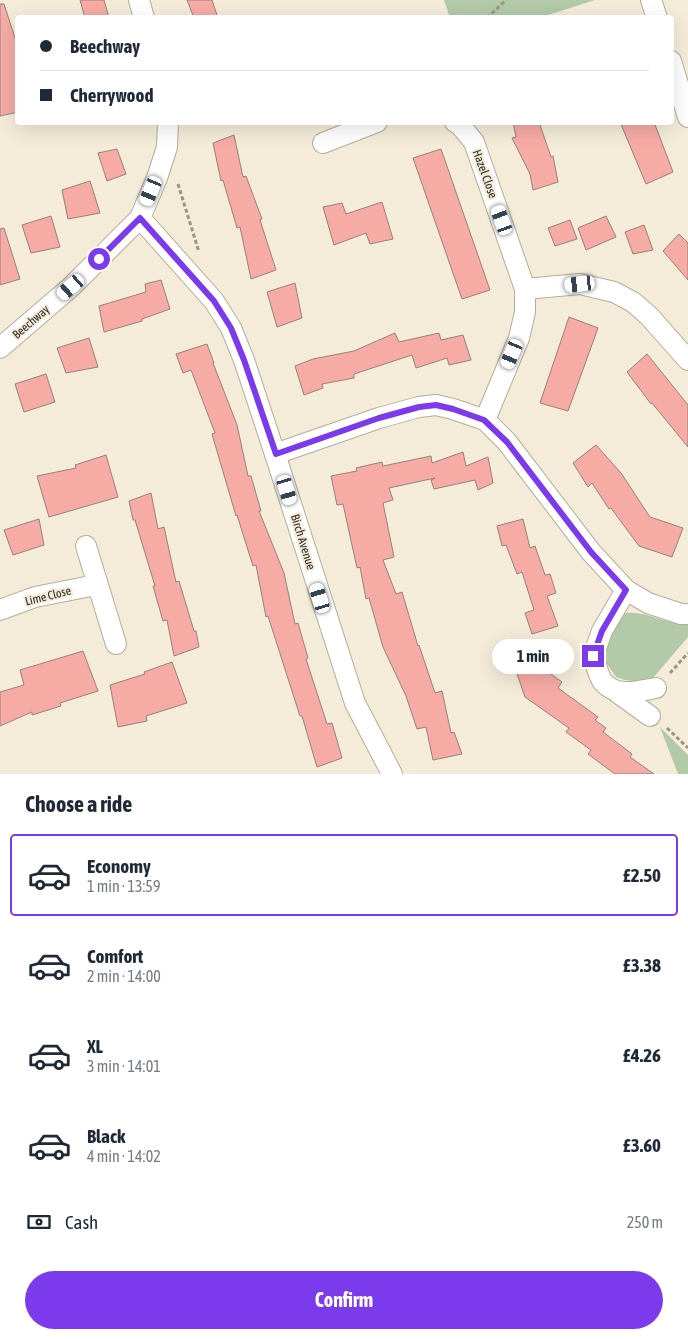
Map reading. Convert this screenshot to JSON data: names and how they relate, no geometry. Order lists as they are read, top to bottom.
{
  "streets": {
    "street": [
      "Hazel Close",
      "Beechway",
      "Birch Avenue",
      "Lime Close"
    ]
  },
  "crossings": [
    ["Beechway", "Birch Avenue"]
  ],
  "page": {
    "banner": ["Beechway", "Cherrywood"],
    "bubble": "1 min",
    "heading": "Choose a ride",
    "list": [
      {
        "name": "Economy",
        "note": "1 min · 13:59",
        "value": "£2.50"
      },
      {
        "name": "Comfort",
        "note": "2 min · 14:00",
        "value": "£3.38"
      },
      {
        "name": "XL",
        "note": "3 min · 14:01",
        "value": "£4.26"
      },
      {
        "name": "Black",
        "note": "4 min · 14:02",
        "value": "£3.60"
      }
    ],
    "pay": ["Cash", "250 m"],
    "buttons": "Confirm"
  }
}
